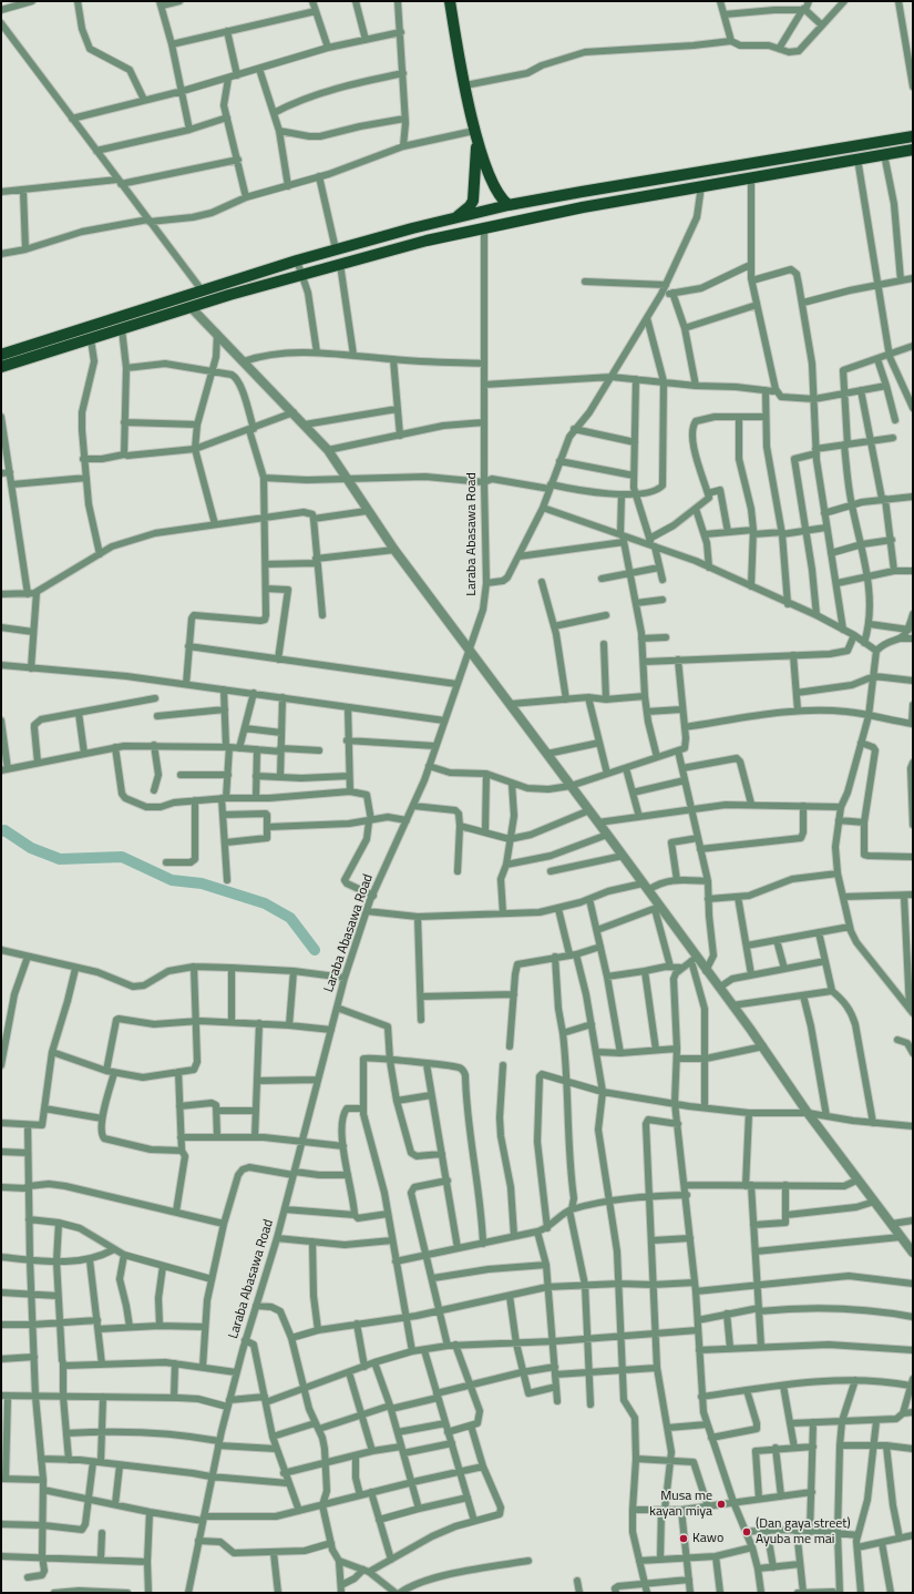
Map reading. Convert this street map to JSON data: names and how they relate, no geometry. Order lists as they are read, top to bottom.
{
  "streets": {
    "street": ["Laraba Abasawa Road"]
  },
  "places": ["Musa me kayan miya", "(Dan gaya street) Ayuba me mai", "Kawo"]
}
